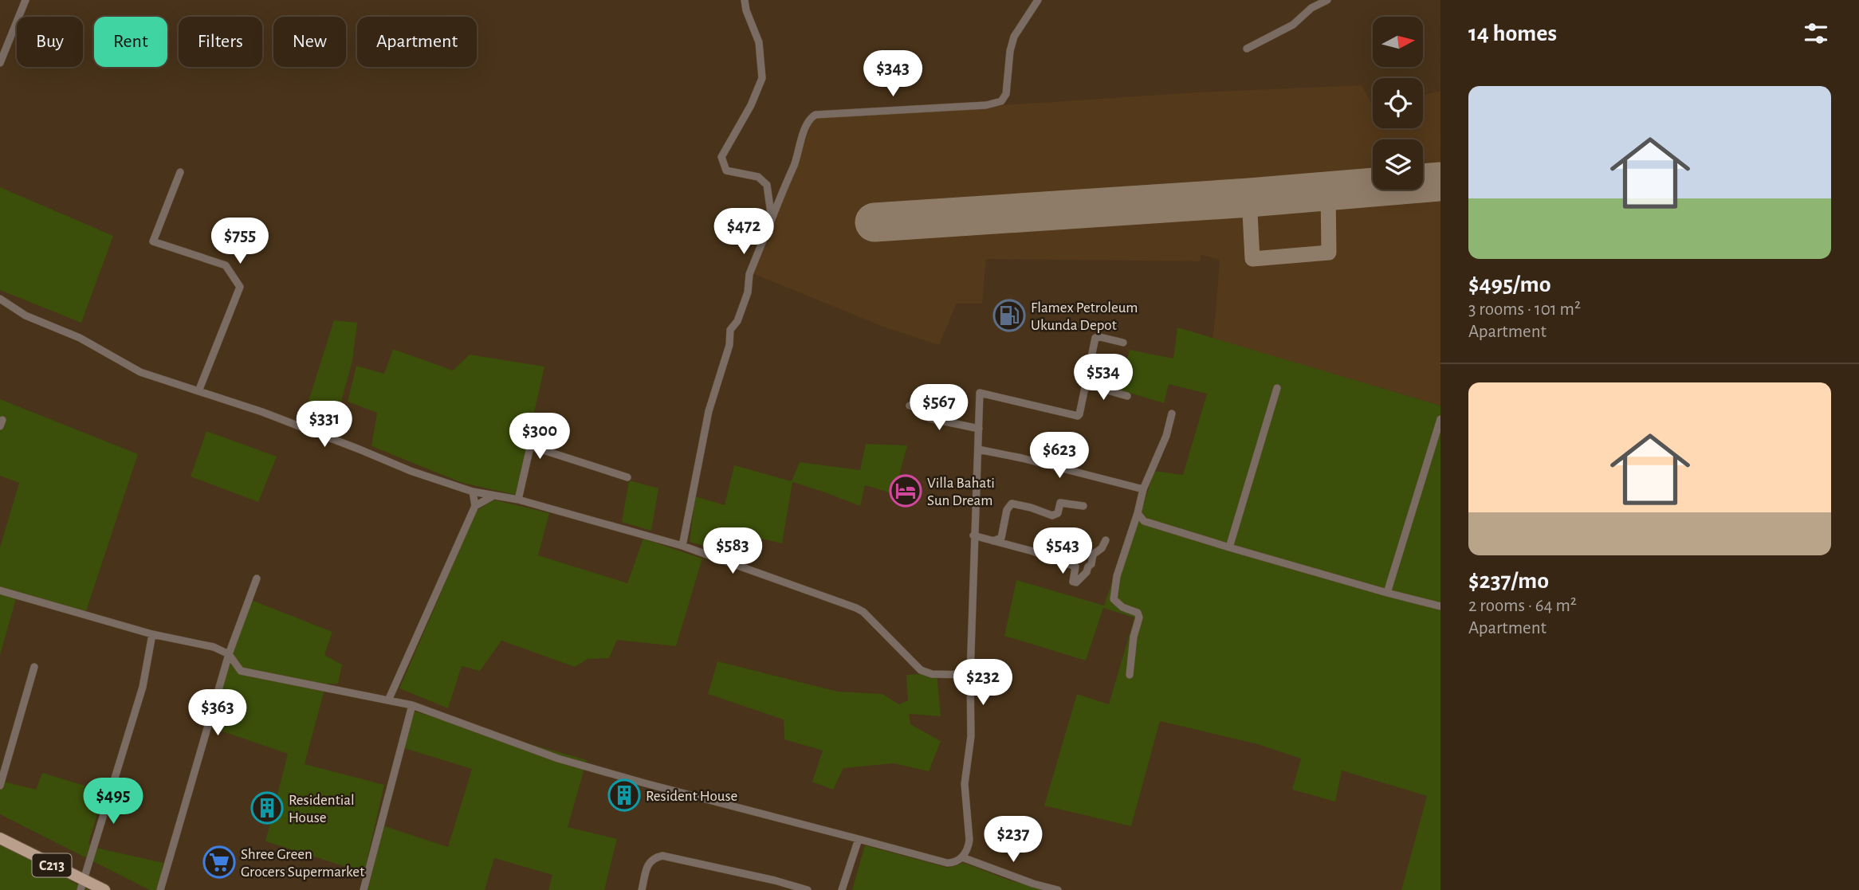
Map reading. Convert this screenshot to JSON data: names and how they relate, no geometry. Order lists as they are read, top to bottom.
{
  "streets": {
    "main road": ["C213"]
  },
  "places": {
    "fuel station": ["Flamex Petroleum Ukunda Depot"],
    "hotel": ["Villa Bahati Sun Dream"],
    "building": ["Resident House", "Residential House"],
    "supermarket": ["Shree Green Grocers Supermarket"]
  },
  "north": "right",
  "page": {
    "heading": "14 homes",
    "chip": [
      "Buy",
      "Rent",
      "Filters",
      "New",
      "Apartment"
    ],
    "price": [
      "$343",
      "$472",
      "$755",
      "$534",
      "$567",
      "$331",
      "$300",
      "$623",
      "$583",
      "$543",
      "$232",
      "$363",
      "$495",
      "$237"
    ],
    "list": [
      {
        "name": "$495/mo",
        "note": "3 rooms · 101 m² · Apartment"
      },
      {
        "name": "$237/mo",
        "note": "2 rooms · 64 m² · Apartment"
      }
    ]
  }
}
